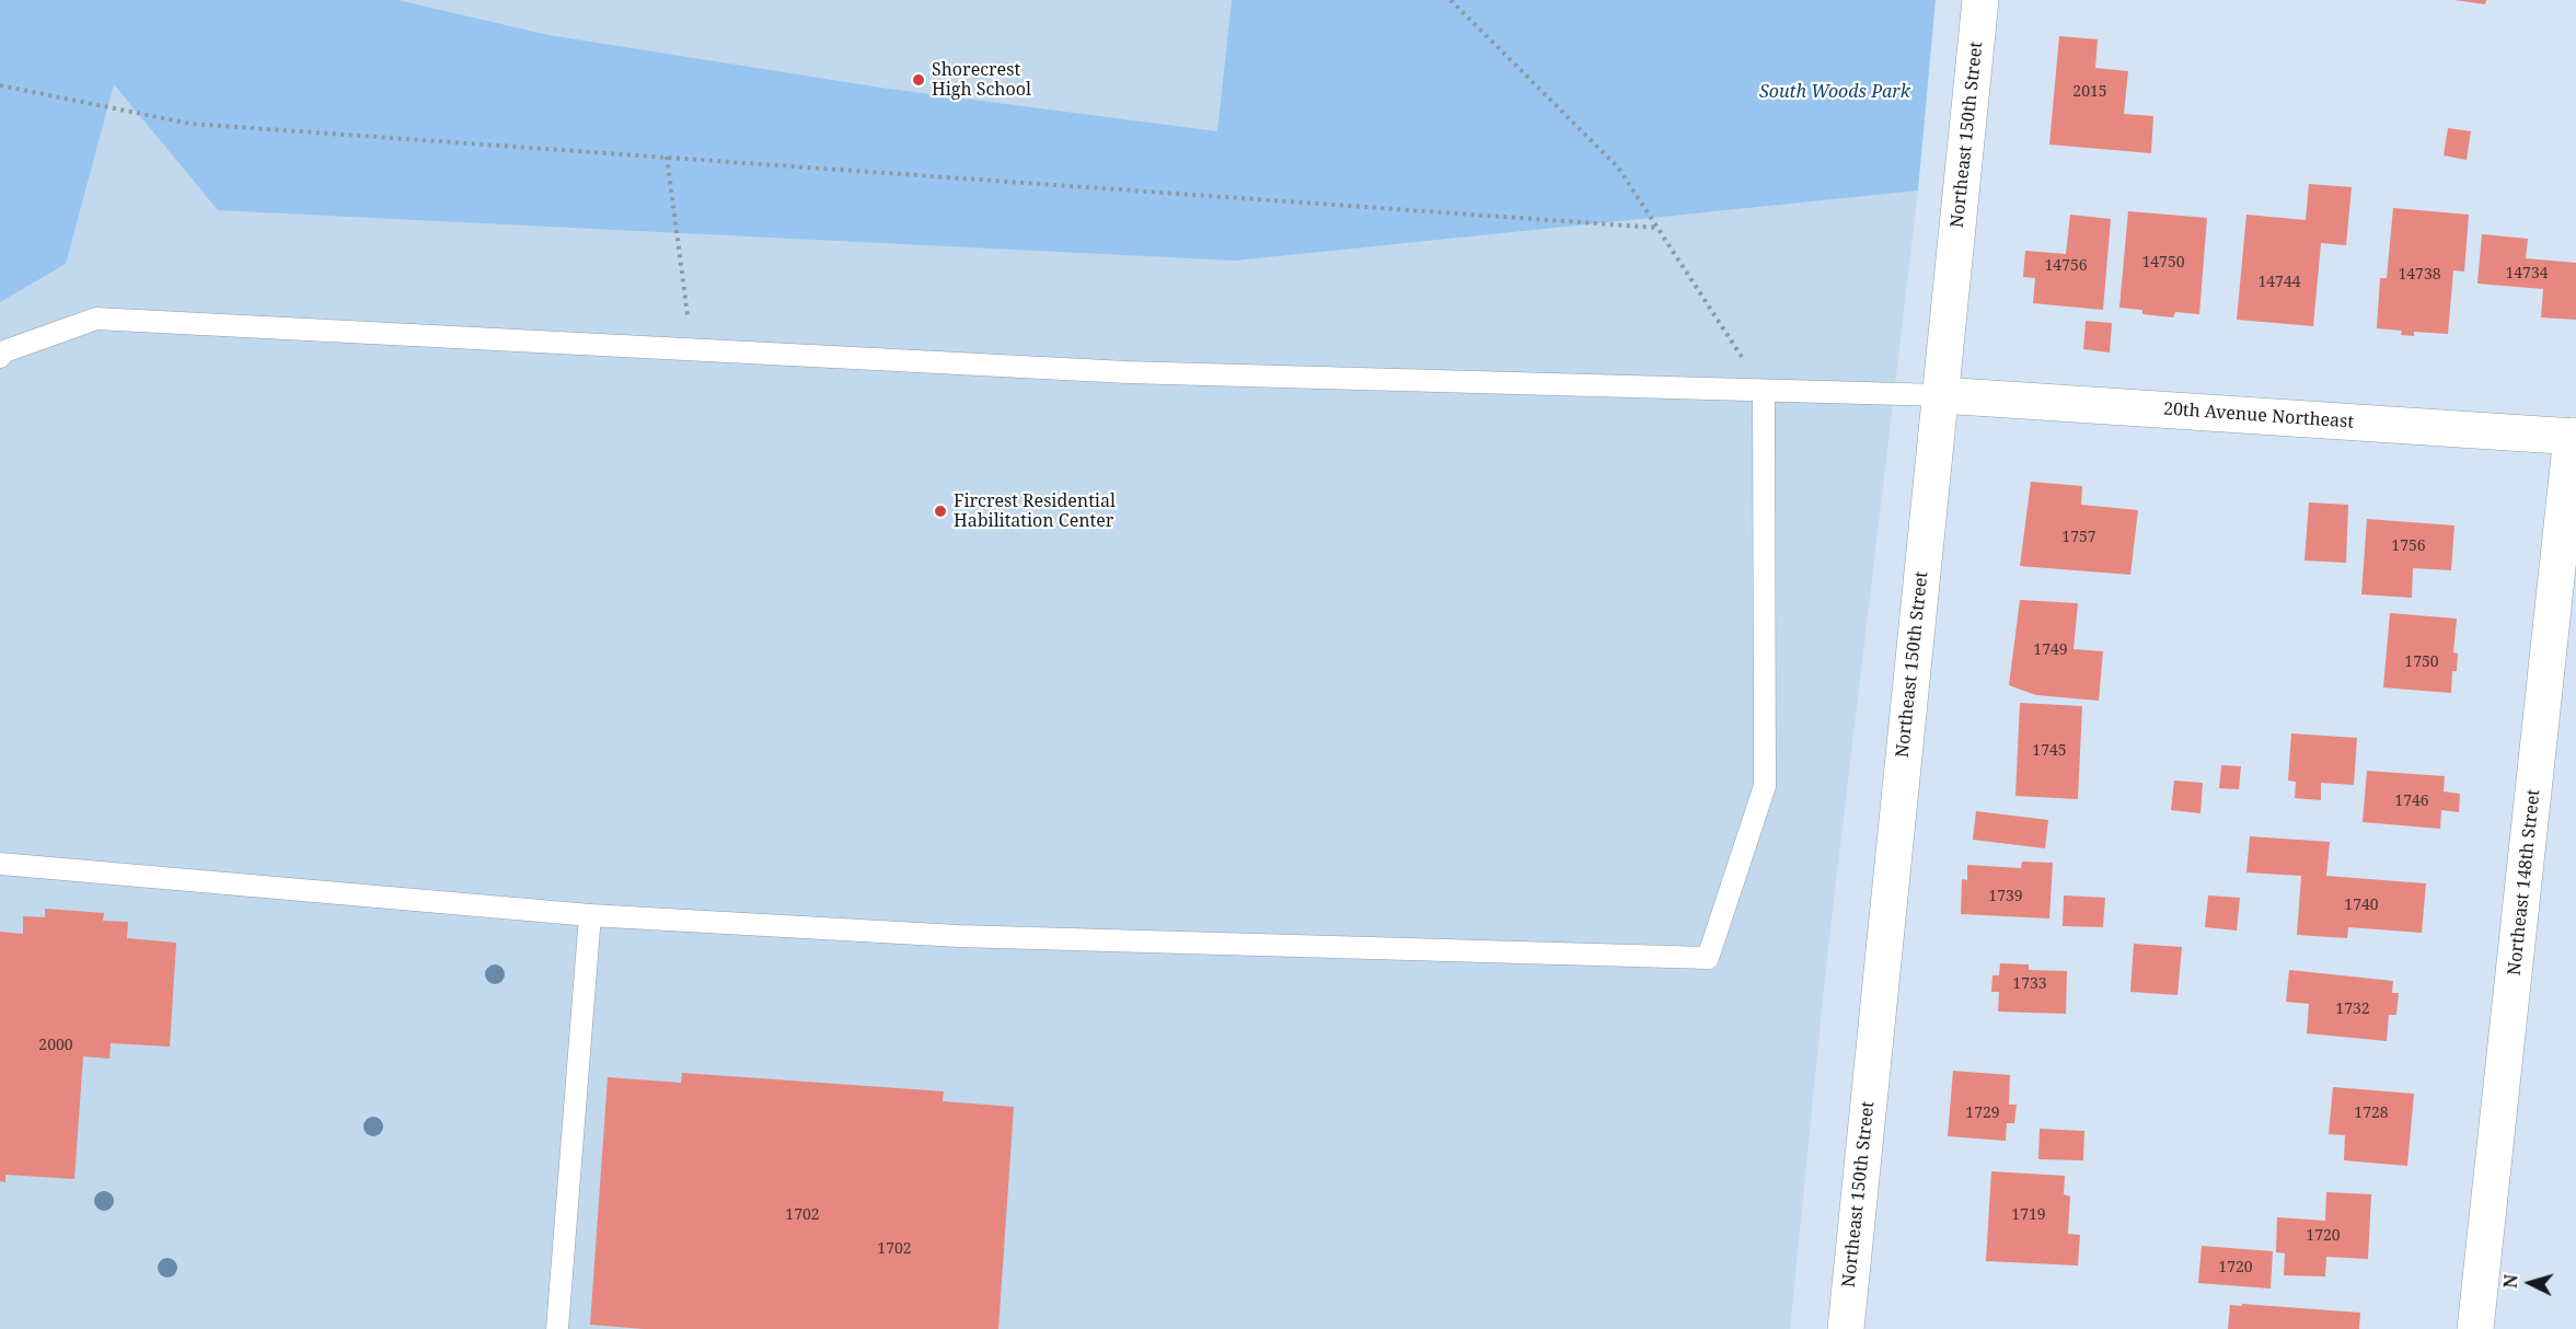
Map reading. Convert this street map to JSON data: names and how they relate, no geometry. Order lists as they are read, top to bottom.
{
  "streets": {
    "street": ["Northeast 150th Street", "20th Avenue Northeast", "Northeast 148th Street"]
  },
  "crossings": [
    ["Northeast 150th Street", "20th Avenue Northeast"],
    ["20th Avenue Northeast", "Northeast 148th Street"]
  ],
  "parks": ["South Woods Park"],
  "places": ["Shorecrest High School", "Fircrest Residential Habilitation Center"],
  "house_numbers": [
    "2015",
    "14750",
    "14756",
    "14734",
    "14738",
    "14744",
    "1757",
    "1756",
    "1749",
    "1750",
    "1745",
    "1746",
    "1739",
    "1740",
    "1733",
    "1732",
    "2000",
    "1729",
    "1728",
    "1702",
    "1719",
    "1720",
    "1702",
    "1720"
  ],
  "north": "left"
}
